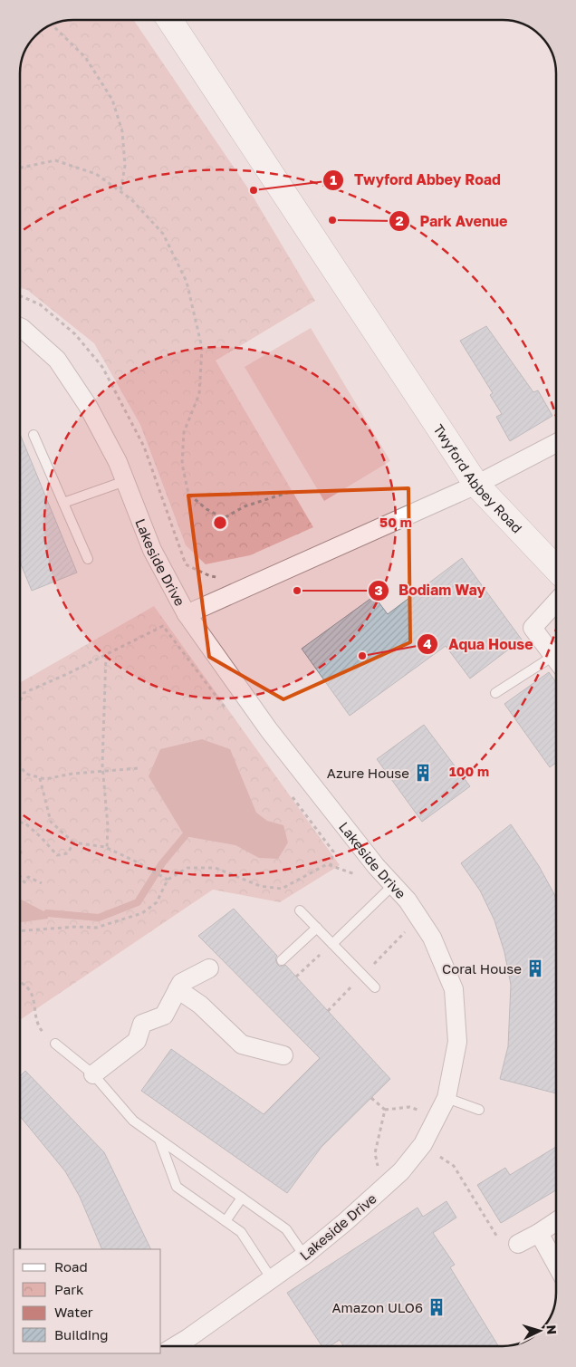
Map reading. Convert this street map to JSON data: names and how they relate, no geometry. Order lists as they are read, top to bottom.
{
  "streets": {
    "street": ["Twyford Abbey Road", "Lakeside Drive"]
  },
  "places": {
    "other": [
      "Twyford Abbey Road",
      "Park Avenue",
      "Bodiam Way",
      "Aqua House"
    ],
    "building": ["Azure House", "Coral House", "Amazon ULO6"]
  },
  "legend": [
    "Road",
    "Park",
    "Water",
    "Building"
  ],
  "north": "right",
  "rings": ["50 m", "100 m"]
}
